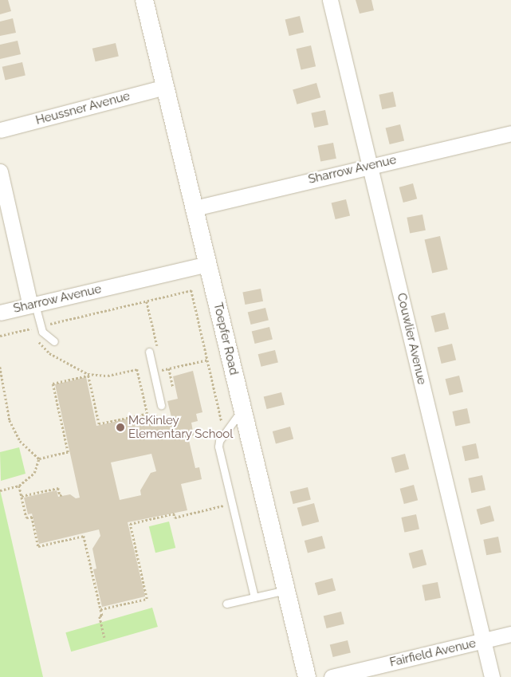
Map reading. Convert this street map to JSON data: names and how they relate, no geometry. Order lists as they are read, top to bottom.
{
  "streets": {
    "street": [
      "Heussner Avenue",
      "Sharrow Avenue",
      "Toepfer Road",
      "Couwlier Avenue",
      "Fairfield Avenue"
    ]
  },
  "crossings": [
    ["Heussner Avenue", "Toepfer Road"],
    ["Sharrow Avenue", "Toepfer Road"],
    ["Sharrow Avenue", "Couwlier Avenue"],
    ["Couwlier Avenue", "Fairfield Avenue"]
  ],
  "places": ["McKinley Elementary School"]
}
